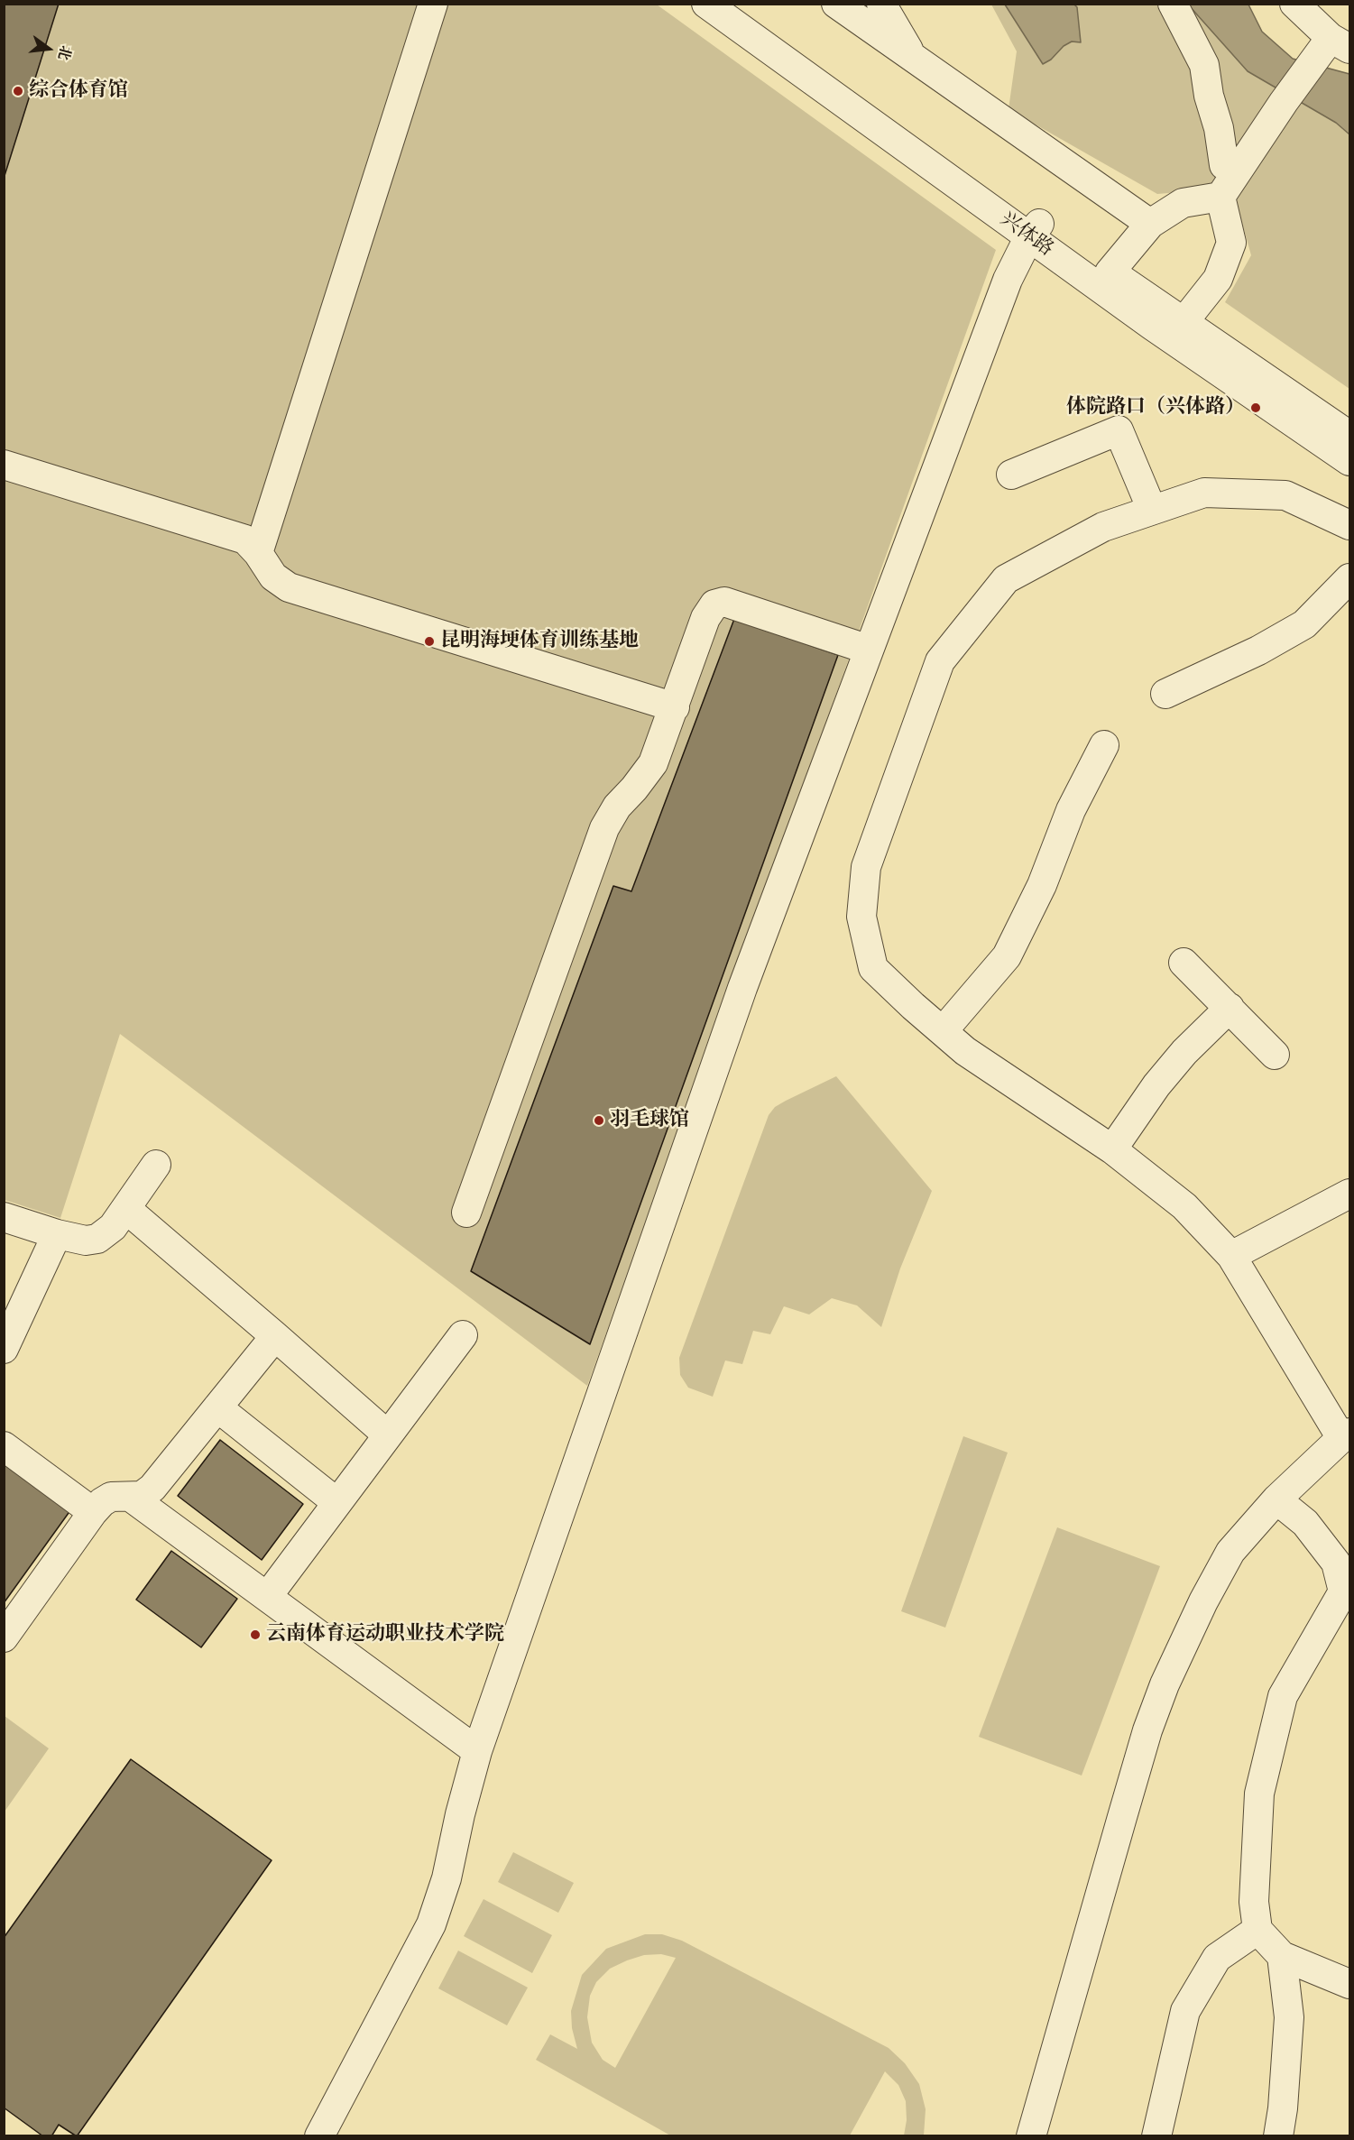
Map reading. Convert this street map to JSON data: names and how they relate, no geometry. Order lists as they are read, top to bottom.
{
  "streets": {
    "street": ["兴体路"]
  },
  "places": [
    "综合体育馆",
    "体院路口（兴体路）",
    "昆明海埂体育训练基地",
    "羽毛球馆",
    "云南体育运动职业技术学院"
  ],
  "north": "right"
}
